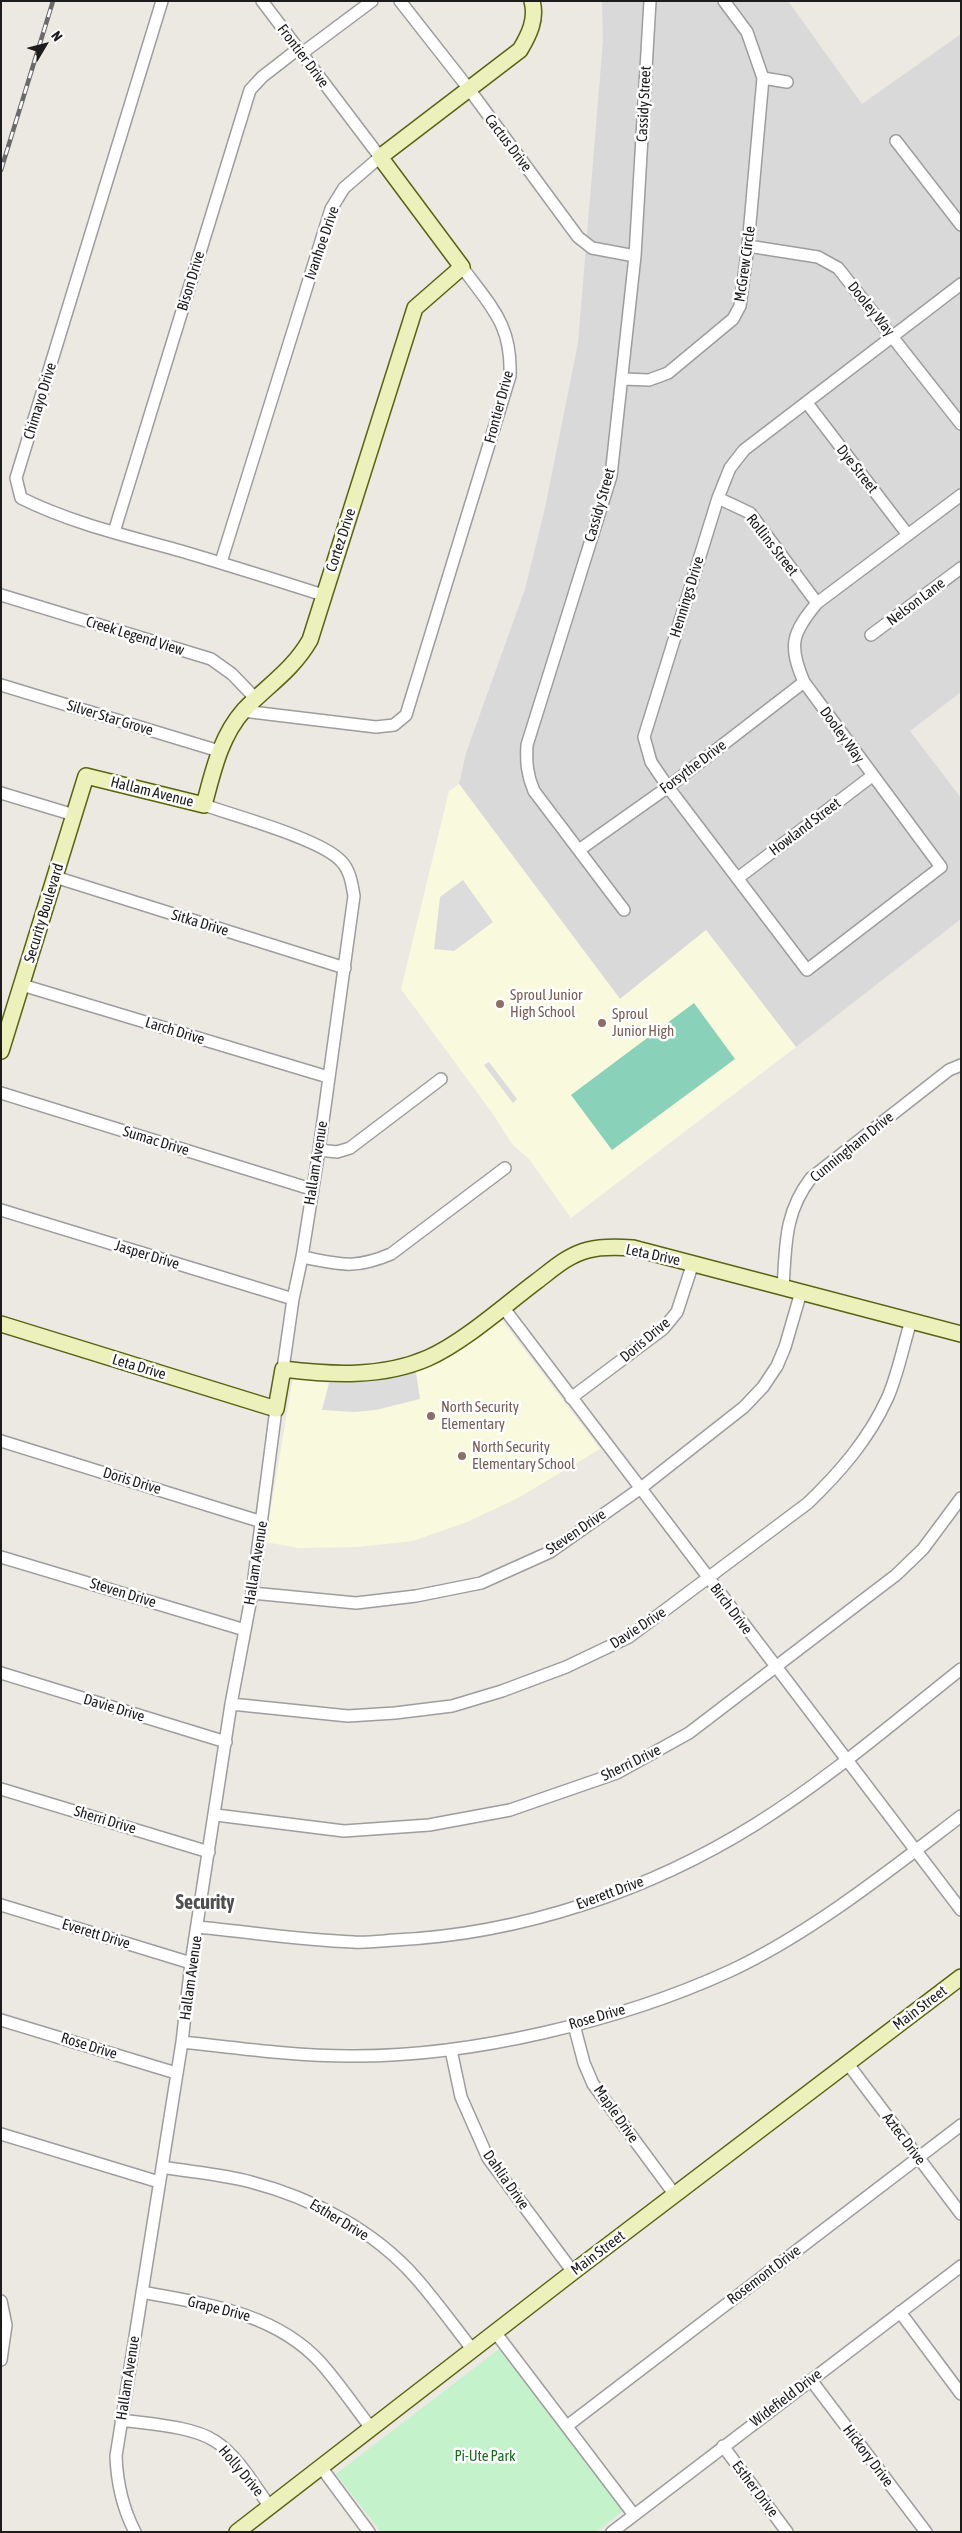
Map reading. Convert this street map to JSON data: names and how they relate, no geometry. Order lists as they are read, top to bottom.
{
  "streets": {
    "street": [
      "Frontier Drive",
      "Cassidy Street",
      "Cactus Drive",
      "Ivanhoe Drive",
      "McGrew Circle",
      "Bison Drive",
      "Dooley Way",
      "Chimayo Drive",
      "Dye Street",
      "Cortez Drive",
      "Rollins Street",
      "Hennings Drive",
      "Nelson Lane",
      "Creek Legend View",
      "Silver Star Grove",
      "Forsythe Drive",
      "Hallam Avenue",
      "Howland Street",
      "Security Boulevard",
      "Sitka Drive",
      "Larch Drive",
      "Sumac Drive",
      "Cunningham Drive",
      "Jasper Drive",
      "Leta Drive",
      "Doris Drive",
      "Steven Drive",
      "Birch Drive",
      "Davie Drive",
      "Sherri Drive",
      "Everett Drive",
      "Main Street",
      "Rose Drive",
      "Maple Drive",
      "Aztec Drive",
      "Dahlia Drive",
      "Esther Drive",
      "Rosemont Drive",
      "Grape Drive",
      "Widefield Drive",
      "Hickory Drive",
      "Holly Drive"
    ]
  },
  "crossings": [
    ["Frontier Drive", "Ivanhoe Drive"],
    ["Frontier Drive", "Bison Drive"],
    ["Frontier Drive", "Cortez Drive"],
    ["Cassidy Street", "Cactus Drive"],
    ["Cassidy Street", "McGrew Circle"],
    ["Cassidy Street", "Forsythe Drive"],
    ["Cactus Drive", "Ivanhoe Drive"],
    ["Ivanhoe Drive", "Chimayo Drive"],
    ["McGrew Circle", "Dooley Way"],
    ["Bison Drive", "Chimayo Drive"],
    ["Dooley Way", "Dye Street"],
    ["Dooley Way", "Rollins Street"],
    ["Dooley Way", "Hennings Drive"],
    ["Dooley Way", "Forsythe Drive"],
    ["Dooley Way", "Howland Street"],
    ["Chimayo Drive", "Cortez Drive"],
    ["Dye Street", "Hennings Drive"],
    ["Cortez Drive", "Creek Legend View"],
    ["Cortez Drive", "Silver Star Grove"],
    ["Cortez Drive", "Hallam Avenue"],
    ["Rollins Street", "Hennings Drive"],
    ["Hennings Drive", "Forsythe Drive"],
    ["Hennings Drive", "Howland Street"],
    ["Hallam Avenue", "Security Boulevard"],
    ["Hallam Avenue", "Sitka Drive"],
    ["Hallam Avenue", "Larch Drive"],
    ["Hallam Avenue", "Sumac Drive"],
    ["Hallam Avenue", "Jasper Drive"],
    ["Hallam Avenue", "Leta Drive"],
    ["Hallam Avenue", "Doris Drive"],
    ["Hallam Avenue", "Steven Drive"],
    ["Hallam Avenue", "Davie Drive"],
    ["Hallam Avenue", "Sherri Drive"],
    ["Hallam Avenue", "Everett Drive"],
    ["Hallam Avenue", "Rose Drive"],
    ["Hallam Avenue", "Esther Drive"],
    ["Hallam Avenue", "Grape Drive"],
    ["Hallam Avenue", "Holly Drive"],
    ["Security Boulevard", "Sitka Drive"],
    ["Security Boulevard", "Larch Drive"],
    ["Cunningham Drive", "Leta Drive"],
    ["Leta Drive", "Doris Drive"],
    ["Leta Drive", "Steven Drive"],
    ["Leta Drive", "Birch Drive"],
    ["Leta Drive", "Davie Drive"],
    ["Doris Drive", "Birch Drive"],
    ["Steven Drive", "Birch Drive"],
    ["Birch Drive", "Davie Drive"],
    ["Birch Drive", "Sherri Drive"],
    ["Birch Drive", "Everett Drive"],
    ["Birch Drive", "Rose Drive"],
    ["Main Street", "Maple Drive"],
    ["Main Street", "Aztec Drive"],
    ["Main Street", "Dahlia Drive"],
    ["Main Street", "Esther Drive"],
    ["Main Street", "Grape Drive"],
    ["Main Street", "Holly Drive"],
    ["Rose Drive", "Maple Drive"],
    ["Rose Drive", "Dahlia Drive"],
    ["Aztec Drive", "Rosemont Drive"],
    ["Esther Drive", "Widefield Drive"],
    ["Widefield Drive", "Hickory Drive"]
  ],
  "districts": ["Security"],
  "parks": ["Pi-Ute Park"],
  "places": [
    "Sproul Junior High School",
    "Sproul Junior High",
    "North Security Elementary",
    "North Security Elementary School"
  ],
  "north": "top right"
}
